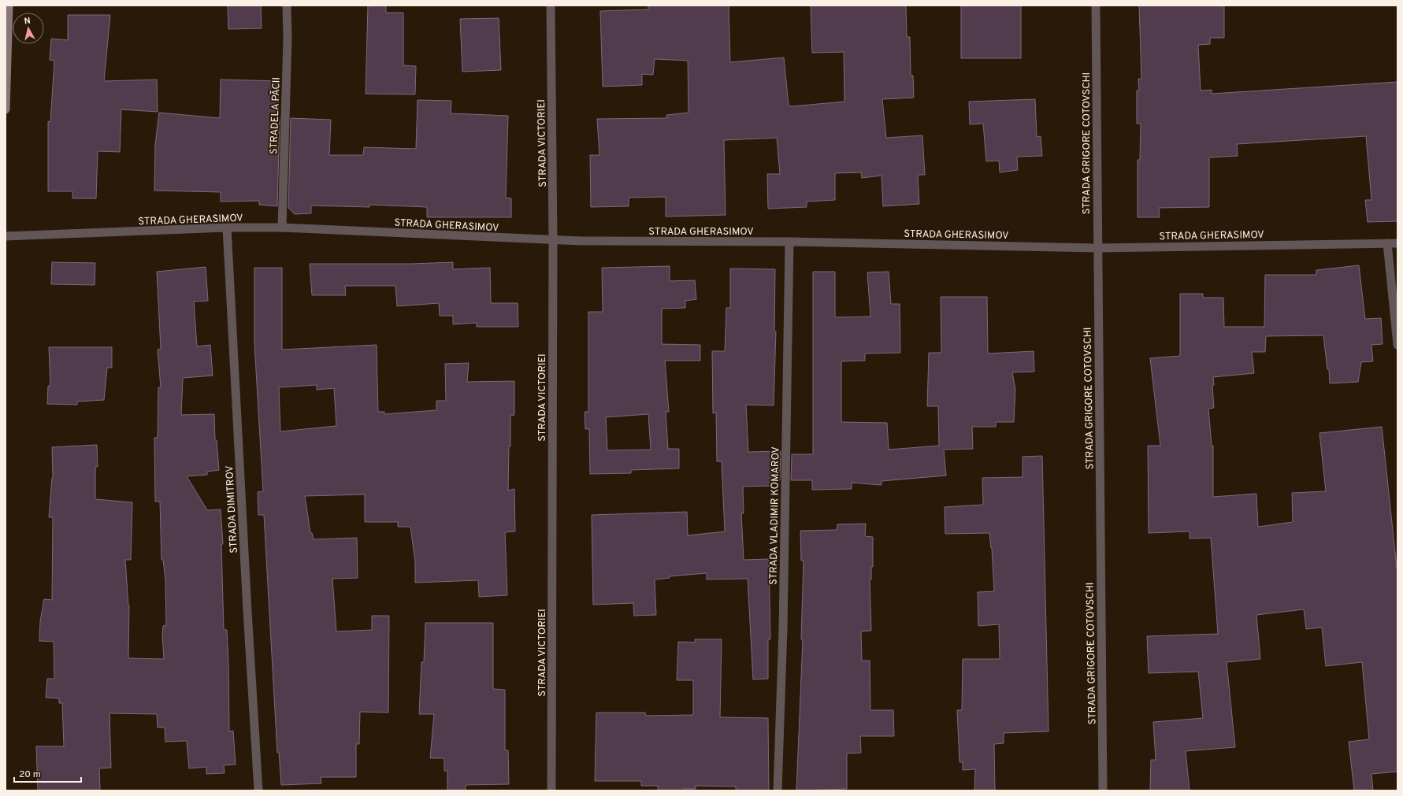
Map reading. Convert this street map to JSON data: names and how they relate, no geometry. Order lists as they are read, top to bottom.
{
  "streets": {
    "street": [
      "STRADELA PĂCII",
      "STRADA VICTORIEI",
      "STRADA GRIGORE COTOVSCHI",
      "STRADA GHERASIMOV",
      "STRADA DIMITROV",
      "STRADA VLADIMIR KOMAROV"
    ]
  },
  "crossings": [
    ["STRADELA PĂCII", "STRADA GHERASIMOV"],
    ["STRADA VICTORIEI", "STRADA GHERASIMOV"],
    ["STRADA GRIGORE COTOVSCHI", "STRADA GHERASIMOV"],
    ["STRADA GHERASIMOV", "STRADA DIMITROV"],
    ["STRADA GHERASIMOV", "STRADA VLADIMIR KOMAROV"]
  ],
  "scale_bar": "20 m",
  "north": "top"
}
